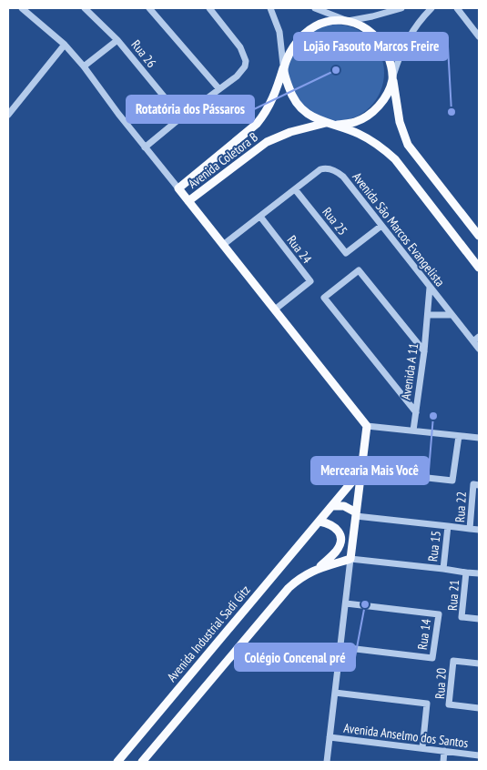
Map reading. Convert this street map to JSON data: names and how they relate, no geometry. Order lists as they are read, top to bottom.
{
  "streets": {
    "main road": ["Avenida Coletora B", "Avenida Industrial Sadi Gitz"],
    "street": [
      "Rua 26",
      "Rua 25",
      "Avenida São Marcos Evangelista",
      "Rua 24",
      "Avenida A 11",
      "Rua 22",
      "Rua 15",
      "Rua 21",
      "Rua 14",
      "Rua 20",
      "Avenida Anselmo dos Santos"
    ]
  },
  "crossings": [
    ["Rua 25", "Avenida São Marcos Evangelista"],
    ["Avenida São Marcos Evangelista", "Rua 24"],
    ["Avenida São Marcos Evangelista", "Avenida A 11"]
  ],
  "places": [
    "Rotatória dos Pássaros",
    "Lojão Fasouto Marcos Freire",
    "Mercearia Mais Você",
    "Colégio Concenal pré"
  ]
}
